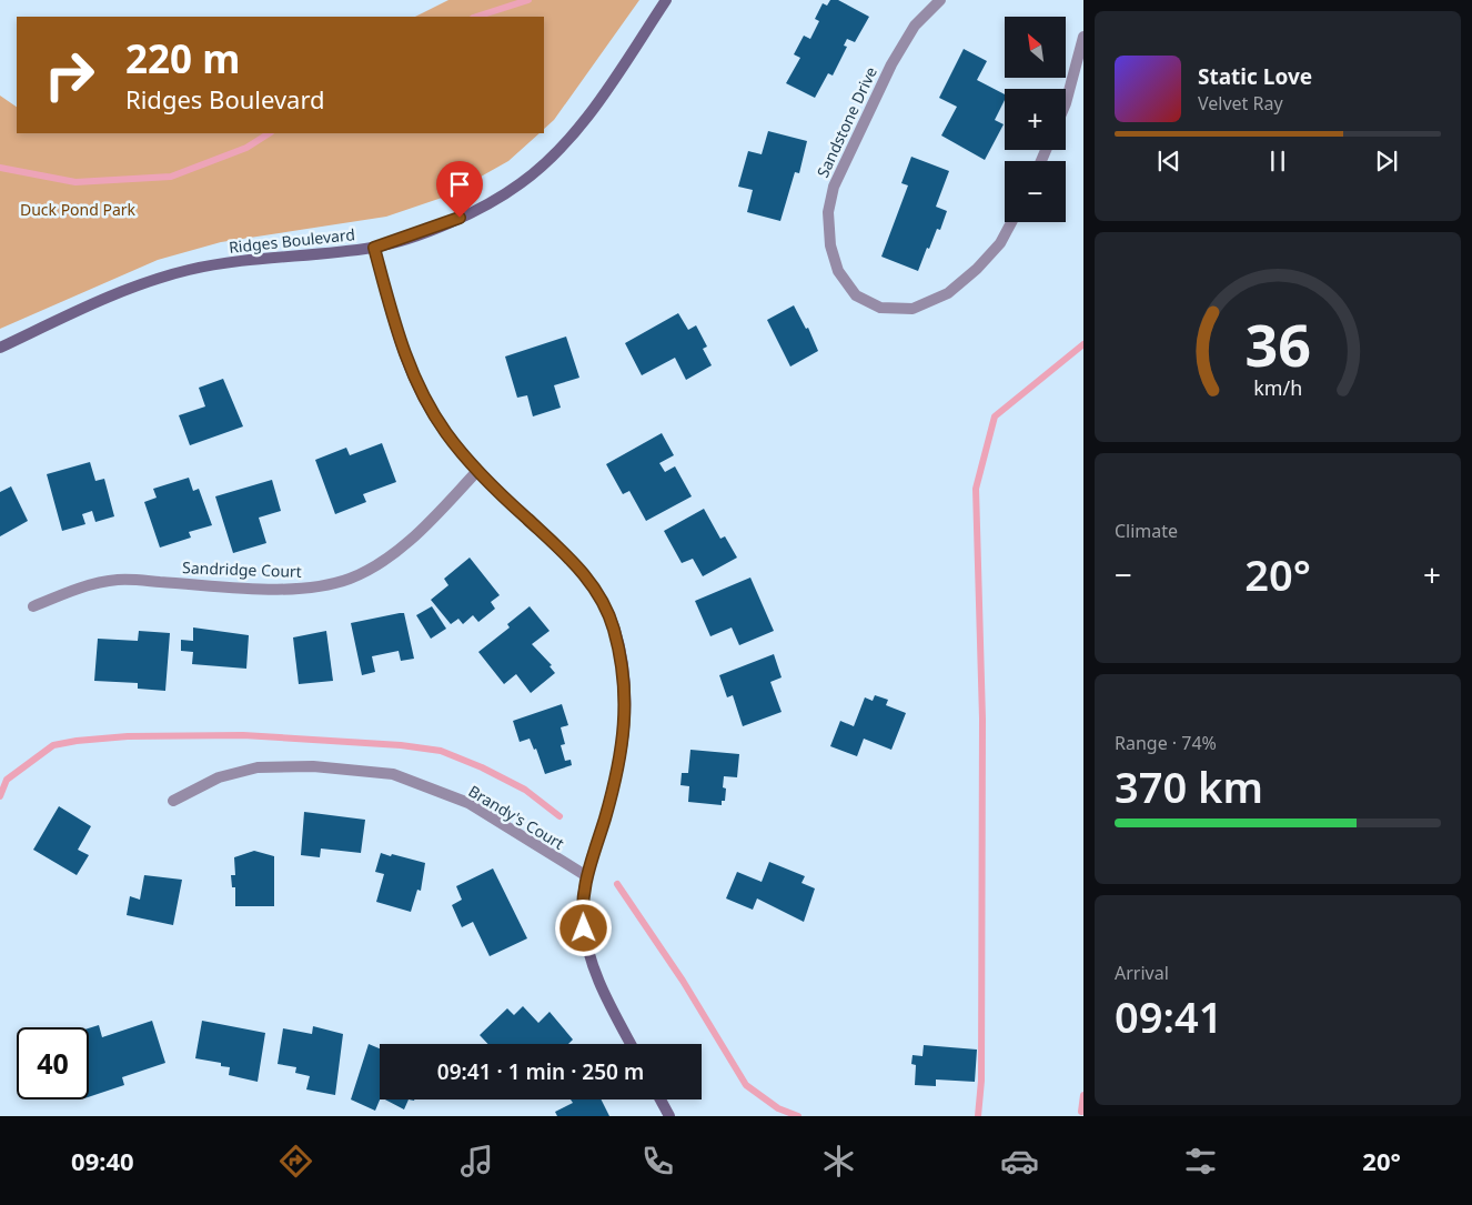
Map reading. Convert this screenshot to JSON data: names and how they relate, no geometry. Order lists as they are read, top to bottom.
{
  "streets": {
    "street": [
      "Sandstone Drive",
      "Ridges Boulevard",
      "Sandridge Court",
      "Brandy's Court"
    ]
  },
  "parks": ["Duck Pond Park"],
  "north": "top left",
  "page": {
    "map_buttons": ["+", "−"],
    "turn": ["220 m", "Ridges Boulevard"],
    "song": ["Static Love", "Velvet Ray"],
    "tile": [
      "Climate",
      ["Range · 74%", "370 km"],
      ["Arrival", "09:41"]
    ],
    "heat": ["−", "20°", "+"],
    "limit": "40",
    "trip": "09:41 · 1 min · 250 m",
    "tabs": ["09:40", "20°"],
    "gauge": ["36", "km/h"]
  }
}
